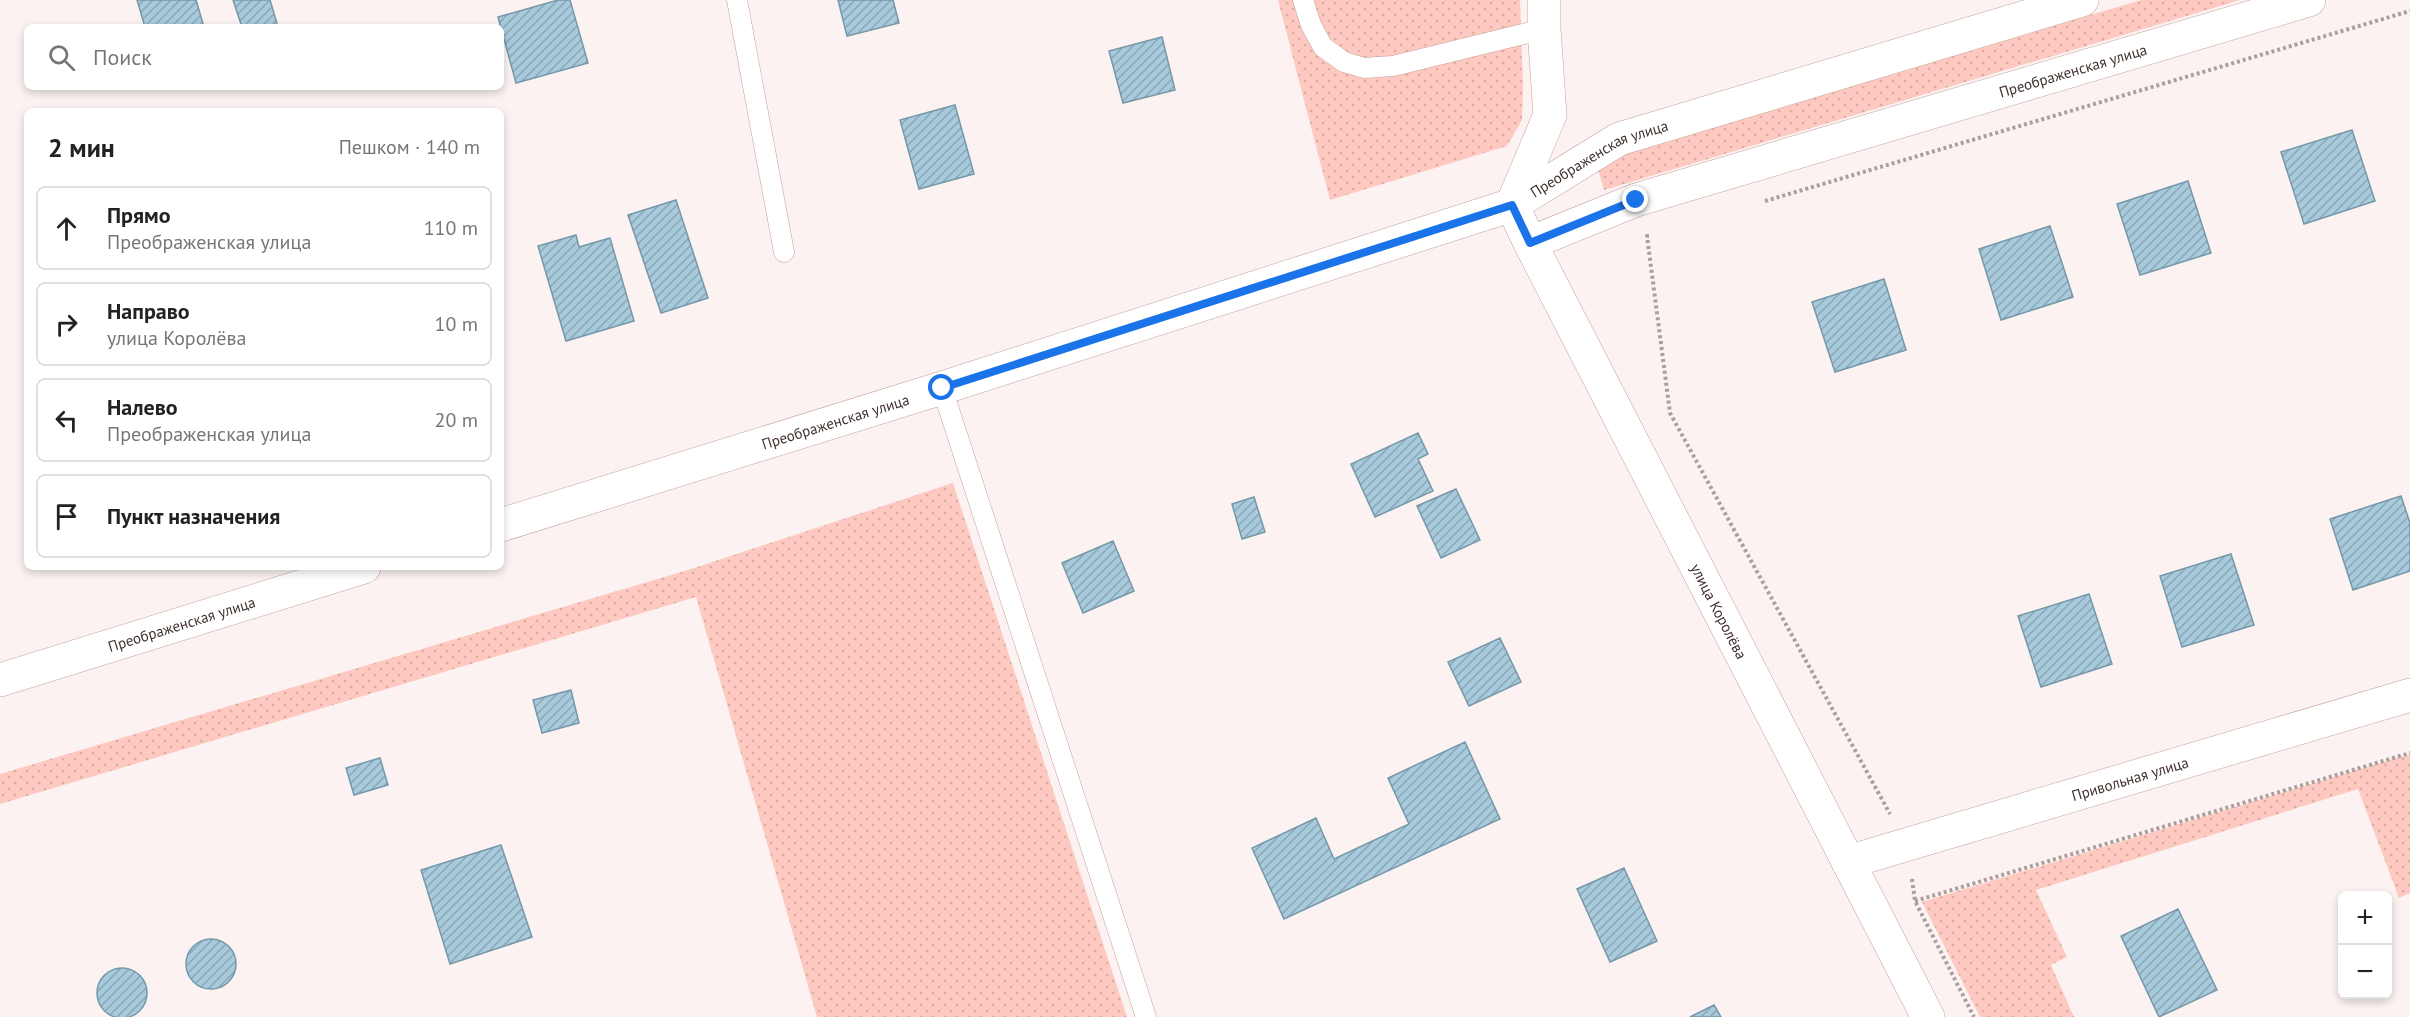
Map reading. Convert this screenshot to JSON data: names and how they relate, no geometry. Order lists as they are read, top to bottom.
{
  "streets": {
    "main road": ["Преображенская улица", "улица Королёва", "Привольная улица"]
  },
  "crossings": [
    ["Преображенская улица", "улица Королёва"],
    ["улица Королёва", "Привольная улица"]
  ],
  "page": {
    "search": "Поиск",
    "heading": ["2 мин", "Пешком · 140 m"],
    "list": [
      ["Прямо", "Преображенская улица", "110 m"],
      ["Направо", "улица Королёва", "10 m"],
      ["Налево", "Преображенская улица", "20 m"],
      "Пункт назначения"
    ],
    "map_buttons": ["+", "−"]
  }
}
